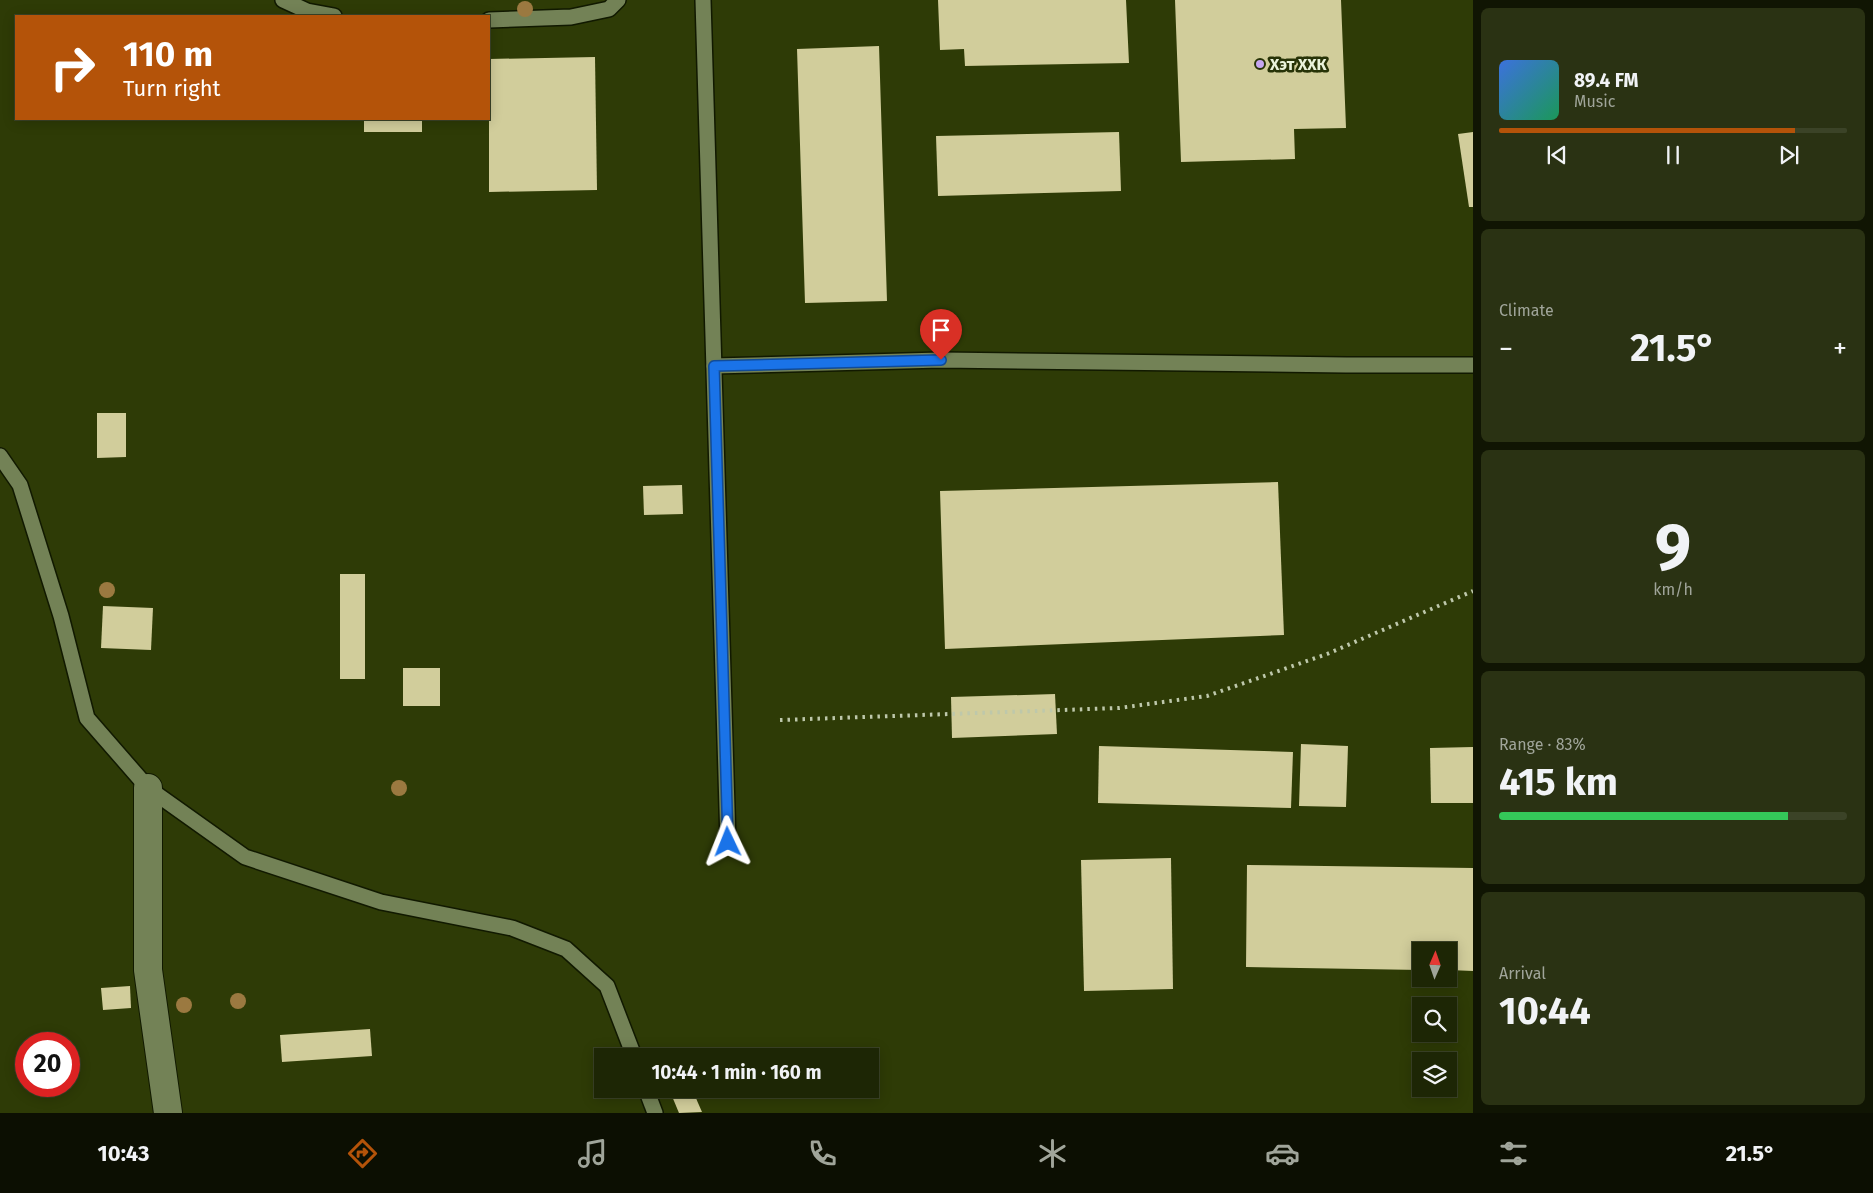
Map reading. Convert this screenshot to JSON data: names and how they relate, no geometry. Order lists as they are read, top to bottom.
{
  "places": ["Хэт ХХК"],
  "north": "top",
  "page": {
    "turn": ["110 m", "Turn right"],
    "song": ["89.4 FM", "Music"],
    "tile": [
      "Climate",
      ["9", "km/h"],
      ["Range · 83%", "415 km"],
      ["Arrival", "10:44"]
    ],
    "heat": ["−", "21.5°", "+"],
    "limit": "20",
    "trip": "10:44 · 1 min · 160 m",
    "tabs": ["10:43", "21.5°"]
  }
}
